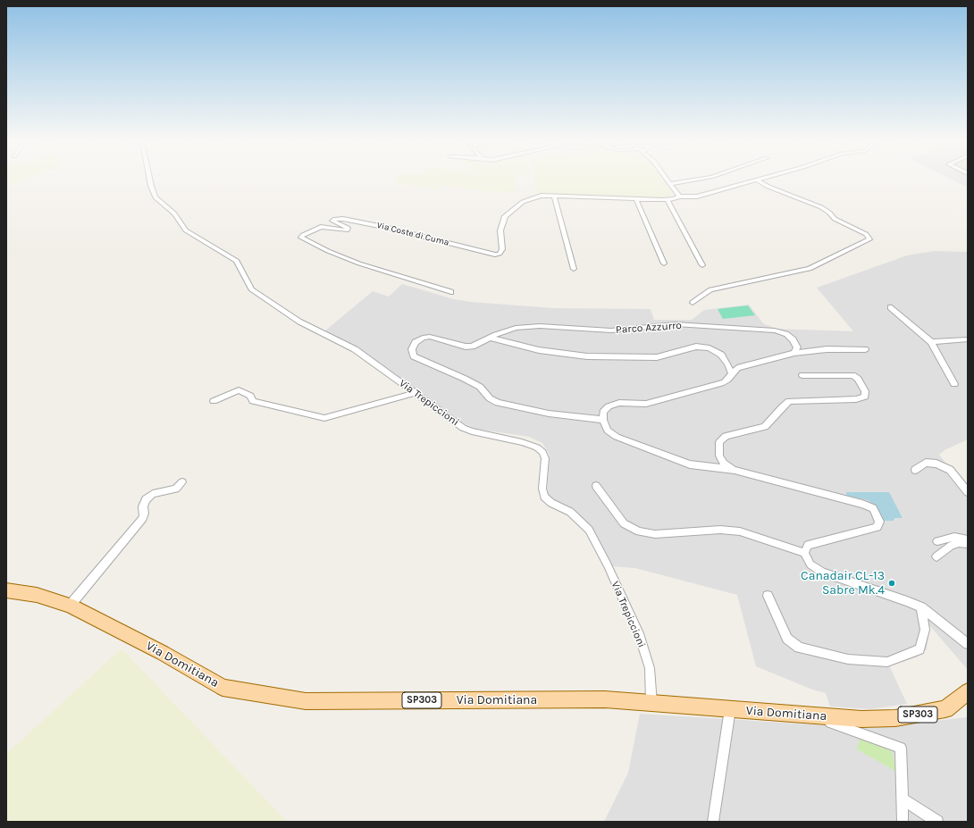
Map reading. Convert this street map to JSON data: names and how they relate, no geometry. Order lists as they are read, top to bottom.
{
  "streets": {
    "main road": ["Via Domitiana", "SP303"],
    "street": ["Via Coste di Cuma", "Parco Azzurro", "Via Trepiccioni"]
  },
  "crossings": [
    ["Via Trepiccioni", "Via Domitiana"]
  ],
  "places": ["Canadair CL-13 Sabre Mk.4"]
}
